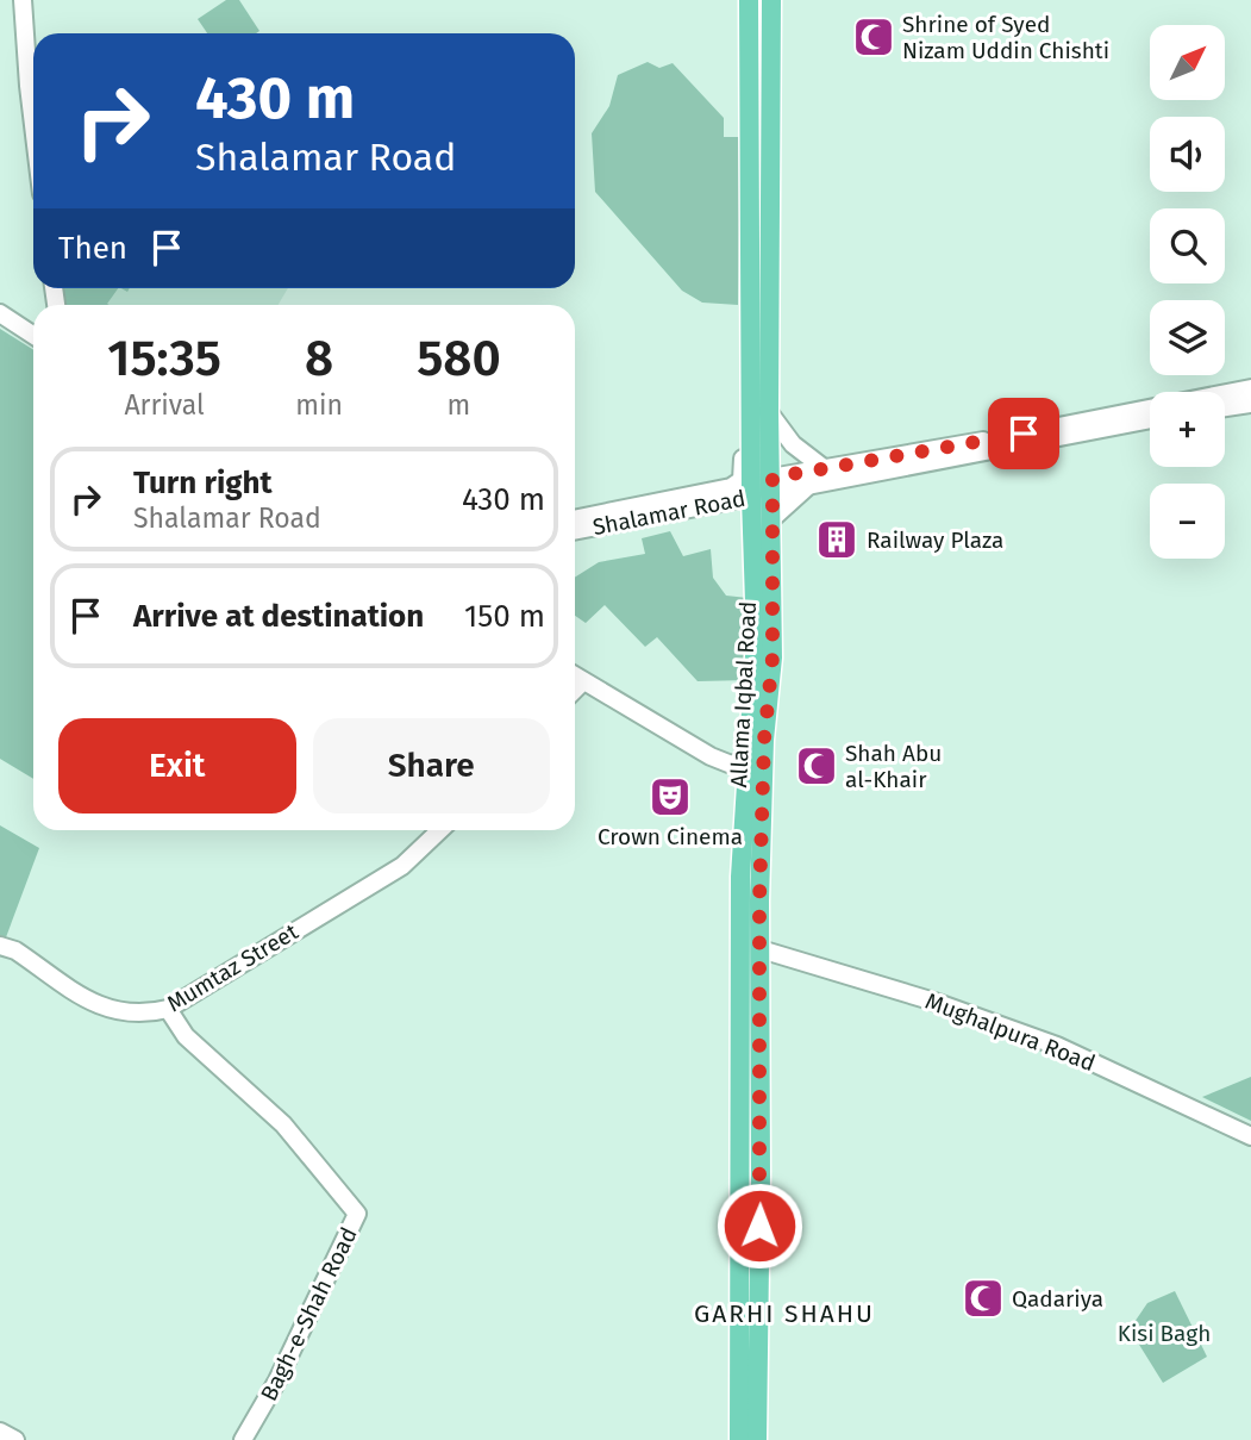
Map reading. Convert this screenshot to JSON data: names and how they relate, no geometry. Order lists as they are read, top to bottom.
{
  "streets": {
    "main road": [
      "Shalamar Road",
      "Allama Iqbal Road",
      "Mumtaz Street",
      "Mughalpura Road",
      "Bagh-e-Shah Road"
    ]
  },
  "crossings": [
    ["Shalamar Road", "Allama Iqbal Road"],
    ["Allama Iqbal Road", "Mughalpura Road"],
    ["Mumtaz Street", "Bagh-e-Shah Road"]
  ],
  "districts": ["GARHI SHAHU"],
  "parks": ["Kisi Bagh"],
  "places": {
    "mosque": ["Shrine of Syed Nizam Uddin Chishti", "Shah Abu al-Khair", "Qadariya"],
    "building": ["Railway Plaza"],
    "theatre": ["Crown Cinema"]
  },
  "north": "top right",
  "page": {
    "map_buttons": ["+", "−"],
    "turn": ["430 m", "Shalamar Road"],
    "then": "Then",
    "eta": [
      "15:35",
      "Arrival",
      "8",
      "min",
      "580",
      "m"
    ],
    "list": [
      {
        "name": "Turn right",
        "note": "Shalamar Road",
        "value": "430 m"
      },
      {
        "name": "Arrive at destination",
        "value": "150 m"
      }
    ],
    "buttons": ["Exit", "Share"]
  }
}
